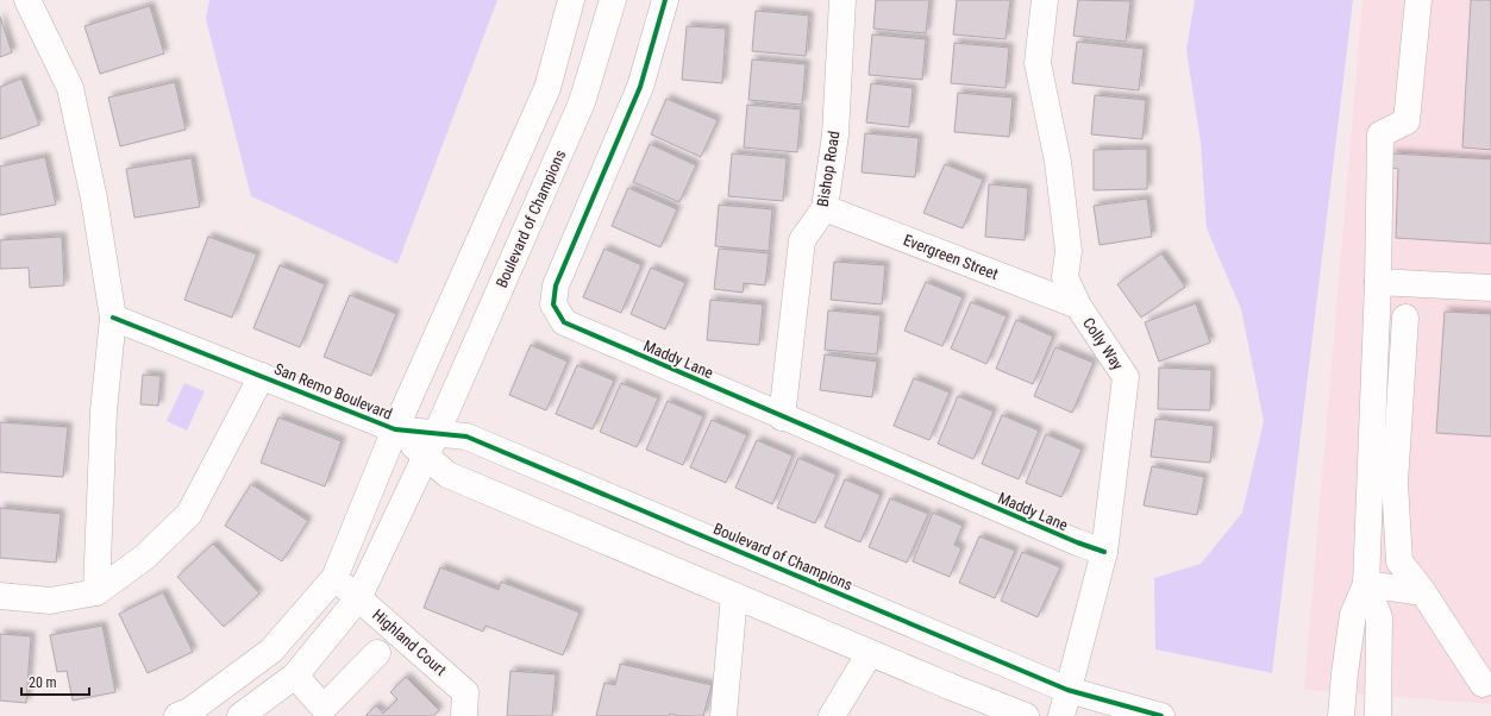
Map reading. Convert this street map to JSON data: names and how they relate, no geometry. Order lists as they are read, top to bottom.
{
  "streets": {
    "street": [
      "Bishop Road",
      "Boulevard of Champions",
      "Evergreen Street",
      "Colly Way",
      "Maddy Lane",
      "San Remo Boulevard",
      "Highland Court"
    ]
  },
  "crossings": [
    ["Bishop Road", "Evergreen Street"],
    ["Bishop Road", "Maddy Lane"],
    ["Boulevard of Champions", "Colly Way"],
    ["Boulevard of Champions", "San Remo Boulevard"],
    ["Boulevard of Champions", "Highland Court"],
    ["Evergreen Street", "Colly Way"],
    ["Colly Way", "Maddy Lane"]
  ],
  "scale_bar": "20 m"
}
